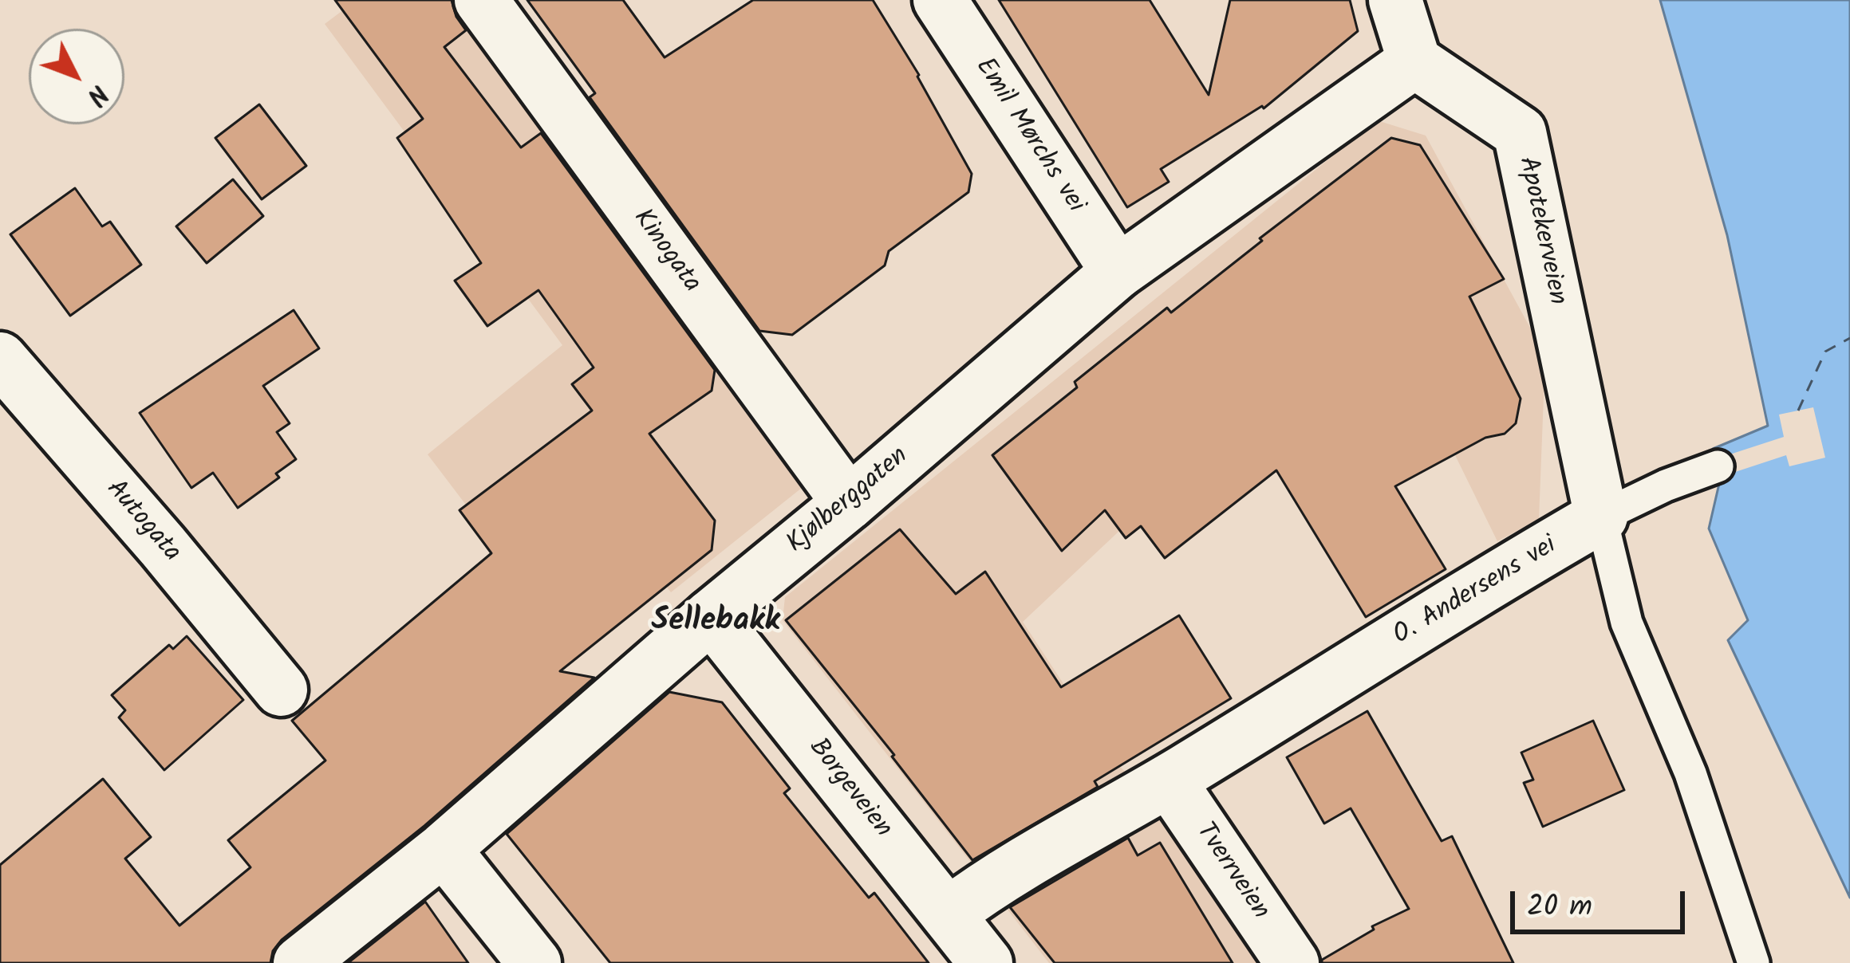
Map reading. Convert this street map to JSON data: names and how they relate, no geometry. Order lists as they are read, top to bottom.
{
  "streets": {
    "street": [
      "Emil Mørchs vei",
      "Apotekerveien",
      "Kinogata",
      "Kjølberggaten",
      "Autogata",
      "O. Andersens vei",
      "Borgeveien",
      "Tverrveien"
    ]
  },
  "crossings": [
    ["Emil Mørchs vei", "Kjølberggaten"],
    ["Apotekerveien", "Kjølberggaten"],
    ["Apotekerveien", "O. Andersens vei"],
    ["Kinogata", "Kjølberggaten"],
    ["Kjølberggaten", "Borgeveien"],
    ["O. Andersens vei", "Borgeveien"],
    ["O. Andersens vei", "Tverrveien"]
  ],
  "districts": ["Sellebakk"],
  "scale_bar": "20 m",
  "north": "bottom right"
}
